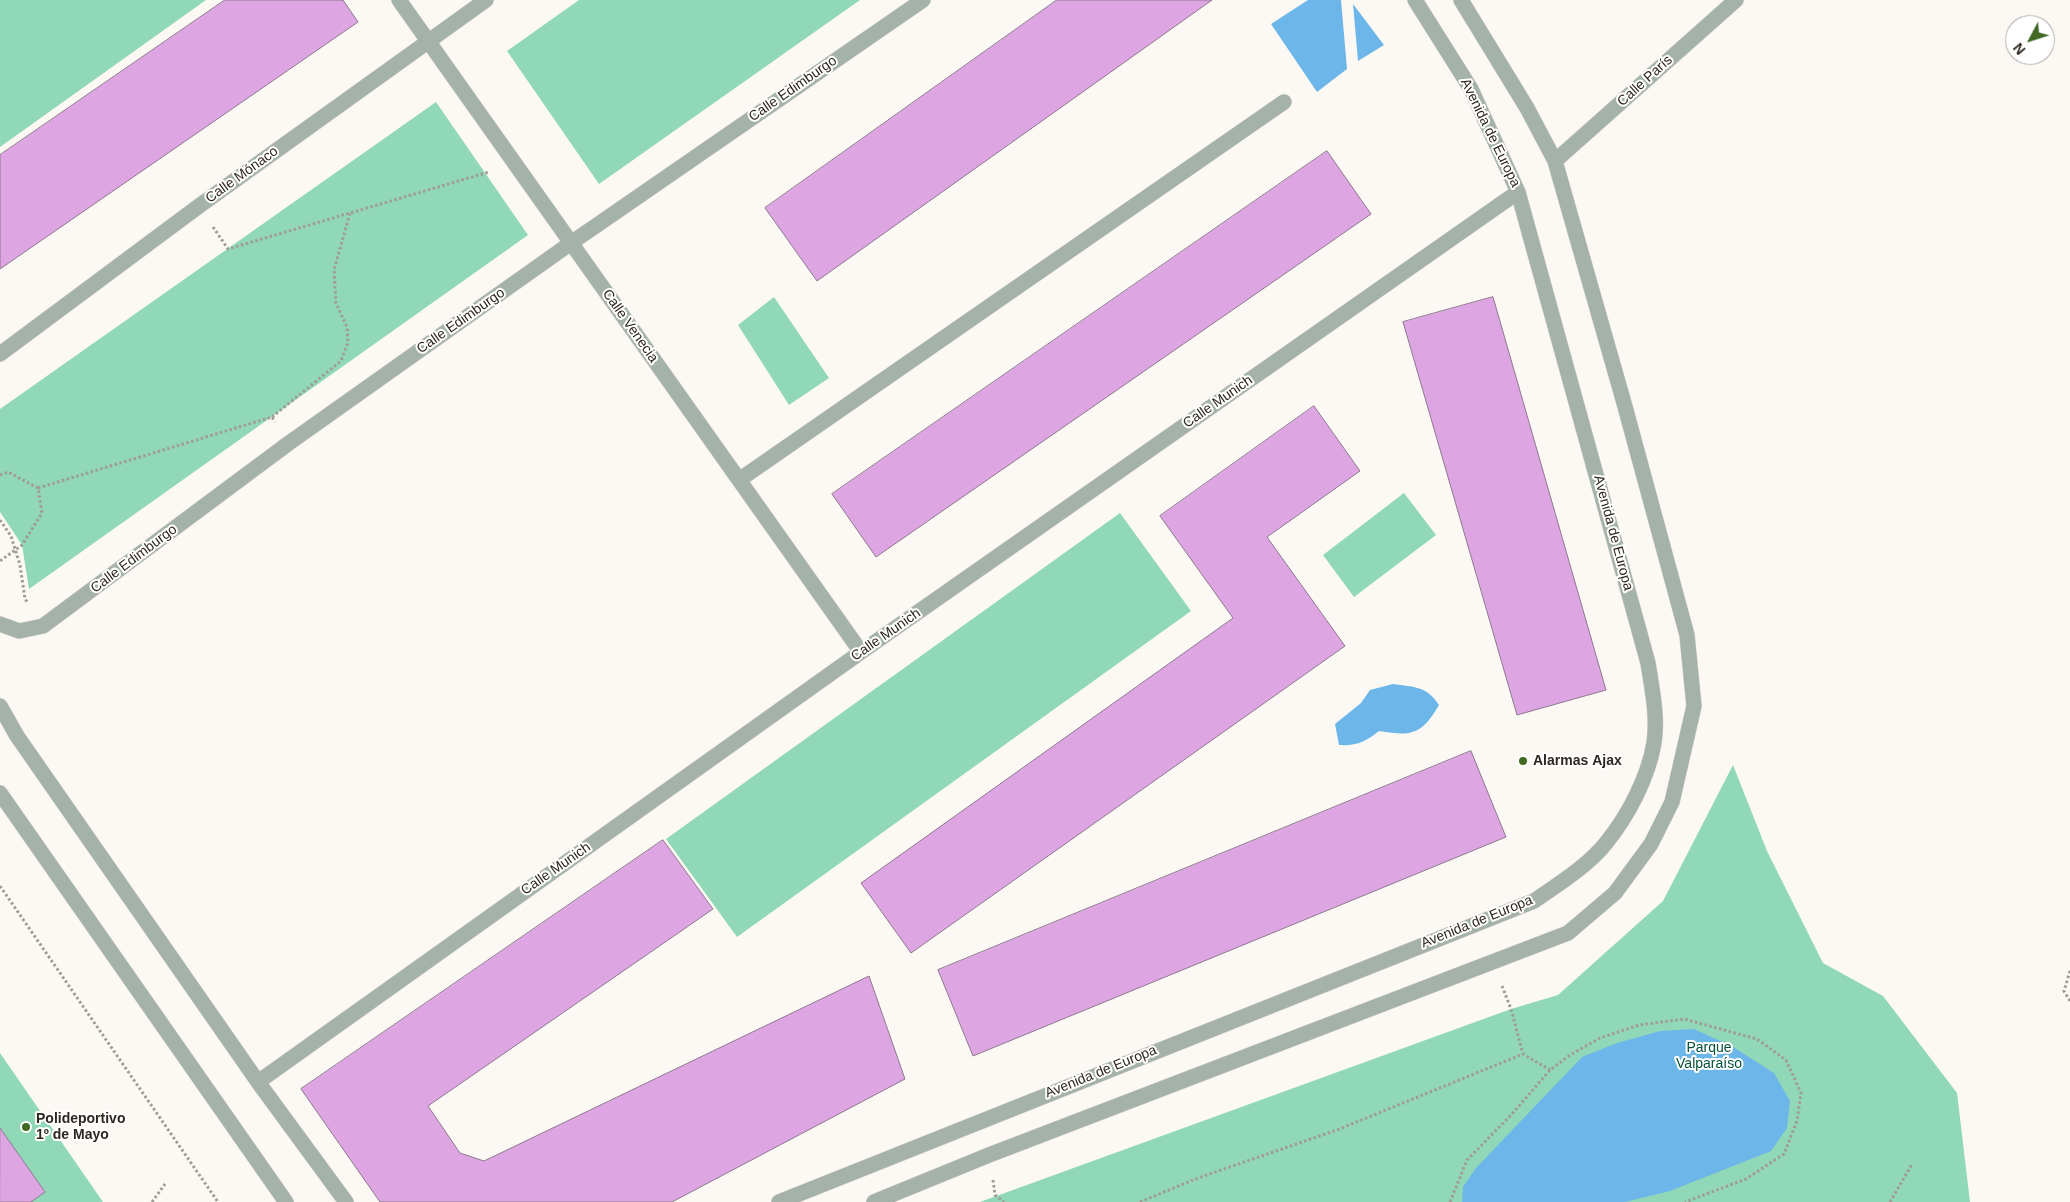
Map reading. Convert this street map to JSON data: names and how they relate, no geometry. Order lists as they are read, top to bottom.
{
  "streets": {
    "street": [
      "Calle París",
      "Calle Edimburgo",
      "Avenida de Europa",
      "Calle Mónaco",
      "Calle Venecia",
      "Calle Munich"
    ]
  },
  "crossings": [
    ["Calle Edimburgo", "Calle Venecia"],
    ["Avenida de Europa", "Calle Munich"],
    ["Calle Mónaco", "Calle Venecia"],
    ["Calle Venecia", "Calle Munich"]
  ],
  "parks": ["Parque Valparaíso"],
  "places": ["Alarmas Ajax", "Polideportivo 1º de Mayo"],
  "north": "bottom left"
}
